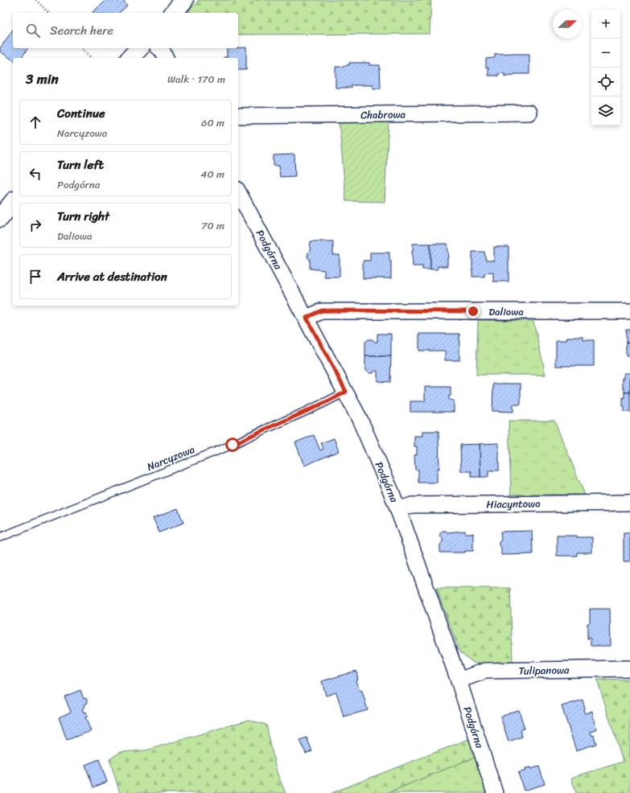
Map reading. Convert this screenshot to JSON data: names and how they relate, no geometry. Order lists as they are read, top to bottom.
{
  "streets": {
    "street": [
      "Chabrowa",
      "Podgórna",
      "Daliowa",
      "Hiacyntowa",
      "Tulipanowa"
    ],
    "lane": ["Narcyzowa"]
  },
  "crossings": [
    ["Podgórna", "Daliowa"],
    ["Podgórna", "Narcyzowa"],
    ["Podgórna", "Hiacyntowa"],
    ["Podgórna", "Tulipanowa"]
  ],
  "north": "right",
  "page": {
    "map_buttons": ["+", "−"],
    "search": "Search here",
    "heading": ["3 min", "Walk · 170 m"],
    "list": [
      ["Continue", "Narcyzowa", "60 m"],
      ["Turn left", "Podgórna", "40 m"],
      ["Turn right", "Daliowa", "70 m"],
      "Arrive at destination"
    ]
  }
}
